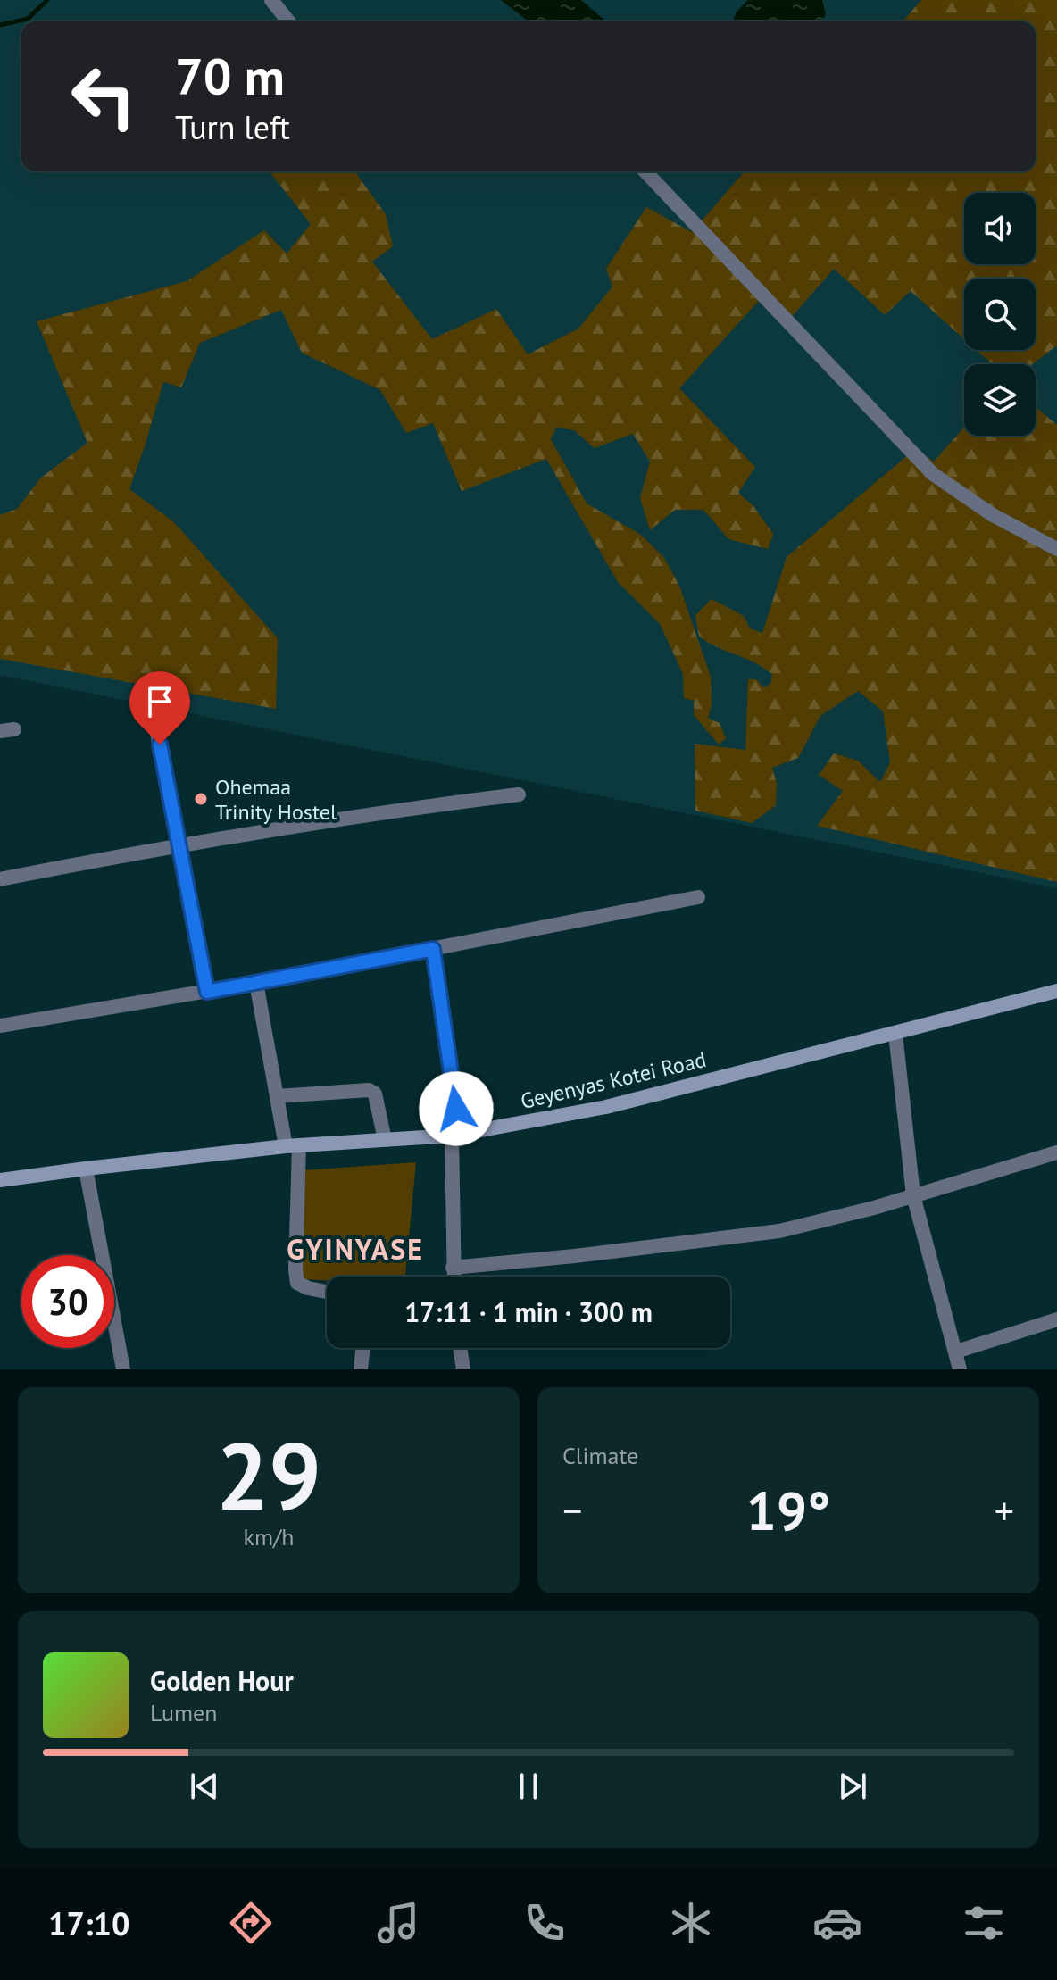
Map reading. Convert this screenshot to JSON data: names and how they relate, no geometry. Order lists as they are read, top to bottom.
{
  "streets": {
    "street": ["Geyenyas Kotei Road"]
  },
  "districts": ["GYINYASE"],
  "places": ["Ohemaa Trinity Hostel"],
  "page": {
    "turn": ["70 m", "Turn left"],
    "limit": "30",
    "trip": "17:11 · 1 min · 300 m",
    "tile": [
      ["29", "km/h"],
      "Climate"
    ],
    "heat": ["−", "19°", "+"],
    "song": ["Golden Hour", "Lumen"],
    "tabs": "17:10"
  }
}
